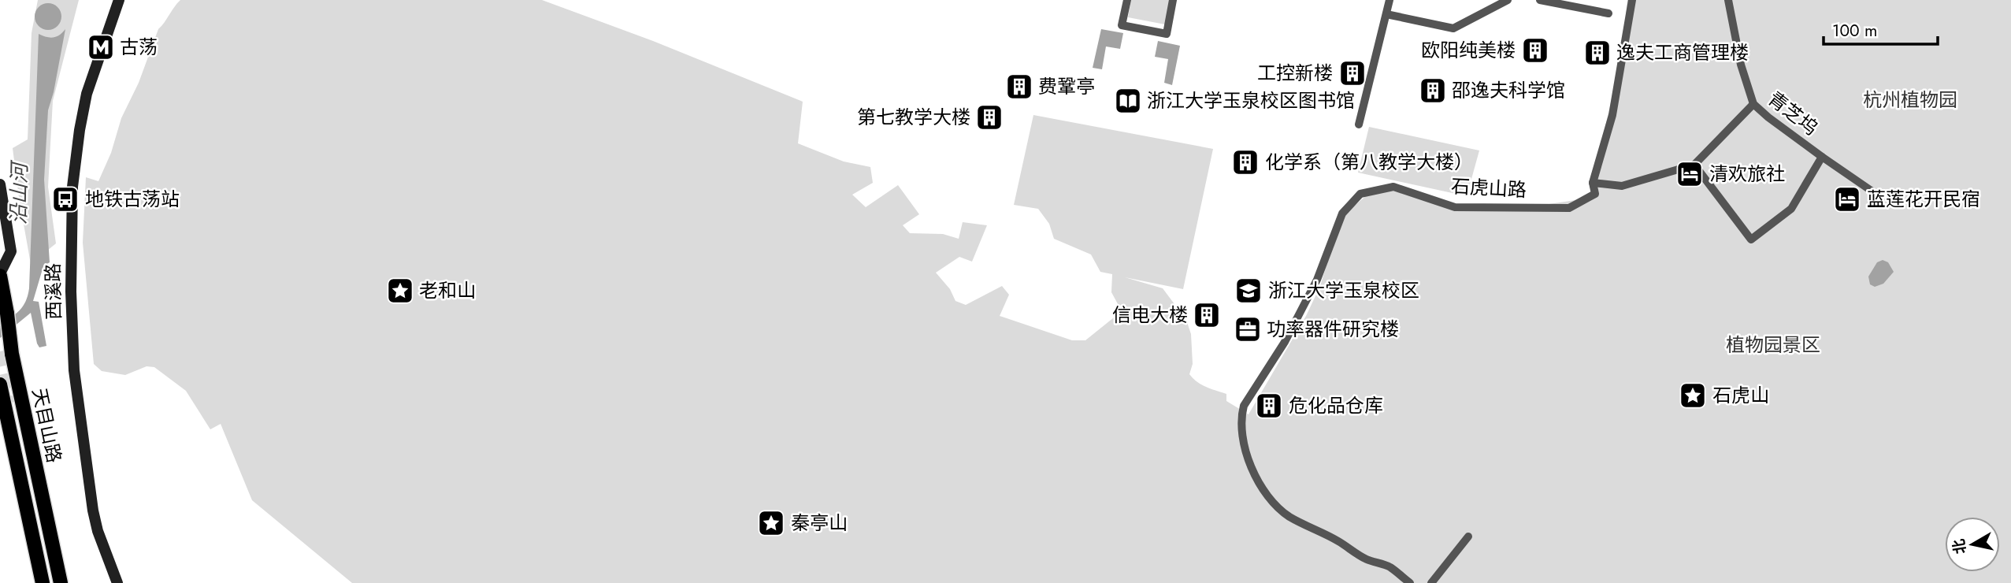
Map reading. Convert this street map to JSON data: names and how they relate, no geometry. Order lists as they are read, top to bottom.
{
  "streets": {
    "main road": ["西溪路", "天目山路"],
    "street": ["青芝坞", "石虎山路"]
  },
  "water": ["沿山河"],
  "parks": ["杭州植物园", "植物园景区"],
  "places": {
    "metro station": ["古荡"],
    "building": [
      "欧阳纯美楼",
      "逸夫工商管理楼",
      "工控新楼",
      "费鞏亭",
      "邵逸夫科学馆",
      "第七教学大楼",
      "化学系（第八教学大楼）",
      "信电大楼",
      "危化品仓库"
    ],
    "library": ["浙江大学玉泉校区图书馆"],
    "hotel": ["清欢旅社", "蓝莲花开民宿"],
    "bus stop": ["地铁古荡站"],
    "place": ["老和山", "石虎山", "秦亭山"],
    "school or university": ["浙江大学玉泉校区"],
    "office": ["功率器件研究楼"]
  },
  "scale_bar": "100 m",
  "north": "left"
}
